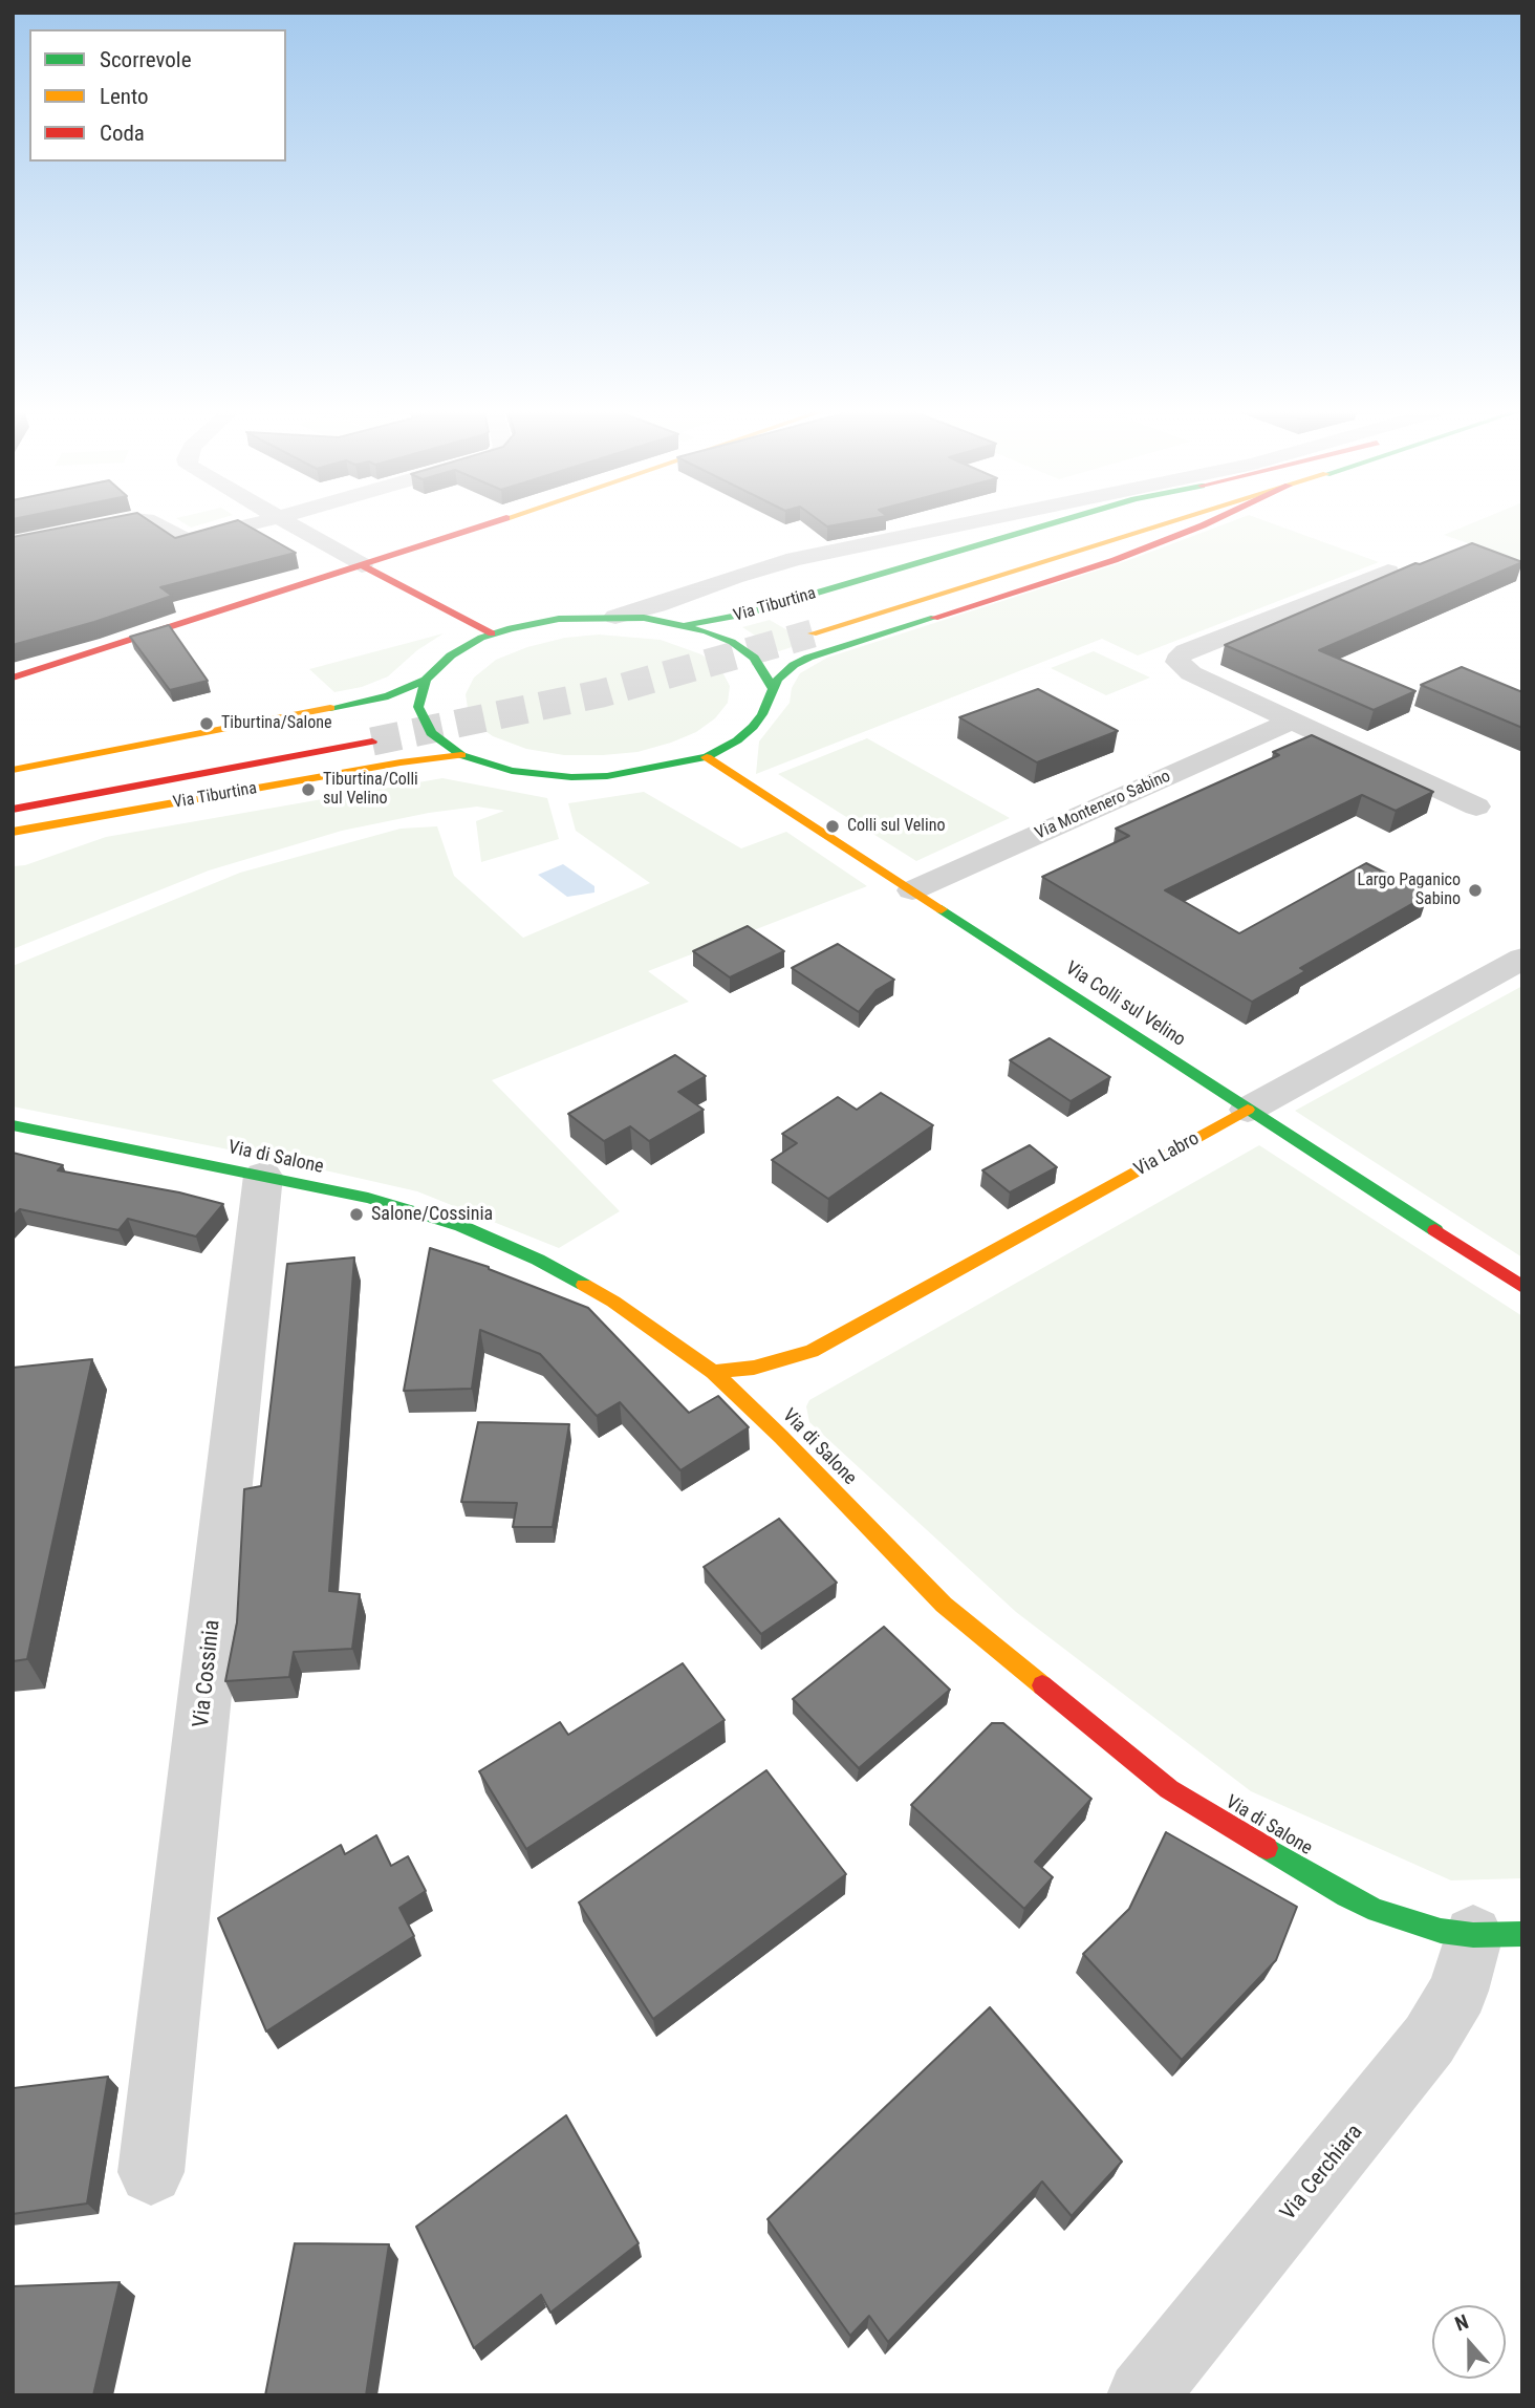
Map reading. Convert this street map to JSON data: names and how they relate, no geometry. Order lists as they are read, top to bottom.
{
  "streets": {
    "street": [
      "Via Tiburtina",
      "Via Montenero Sabino",
      "Via Colli sul Velino",
      "Via Labro",
      "Via di Salone",
      "Via Cossinia",
      "Via Cerchiara"
    ]
  },
  "crossings": [
    ["Via Tiburtina", "Via Colli sul Velino"],
    ["Via Montenero Sabino", "Via Colli sul Velino"],
    ["Via Colli sul Velino", "Via Labro"],
    ["Via Labro", "Via di Salone"],
    ["Via di Salone", "Via Cossinia"],
    ["Via di Salone", "Via Cerchiara"]
  ],
  "places": [
    "Tiburtina/Salone",
    "Tiburtina/Colli sul Velino",
    "Colli sul Velino",
    "Largo Paganico Sabino",
    "Salone/Cossinia"
  ],
  "legend": ["Scorrevole", "Lento", "Coda"],
  "north": "top"
}
